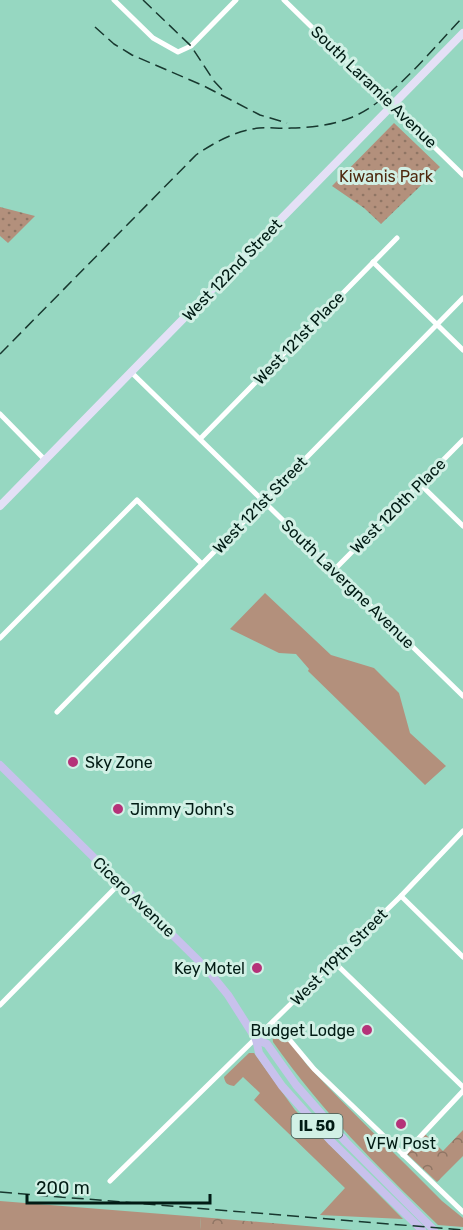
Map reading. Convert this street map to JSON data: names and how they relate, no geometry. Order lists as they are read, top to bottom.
{
  "streets": {
    "main road": ["Cicero Avenue", "IL 50"],
    "street": [
      "South Laramie Avenue",
      "West 122nd Street",
      "West 121st Place",
      "West 121st Street",
      "West 120th Place",
      "South Lavergne Avenue",
      "West 119th Street"
    ]
  },
  "crossings": [
    ["South Laramie Avenue", "West 122nd Street"],
    ["West 122nd Street", "South Lavergne Avenue"],
    ["West 121st Place", "South Lavergne Avenue"],
    ["West 121st Street", "South Lavergne Avenue"],
    ["West 120th Place", "South Lavergne Avenue"],
    ["Cicero Avenue", "West 119th Street"]
  ],
  "parks": ["Kiwanis Park"],
  "places": [
    "Sky Zone",
    "Jimmy John's",
    "Key Motel",
    "Budget Lodge",
    "VFW Post"
  ],
  "scale_bar": "200 m"
}
